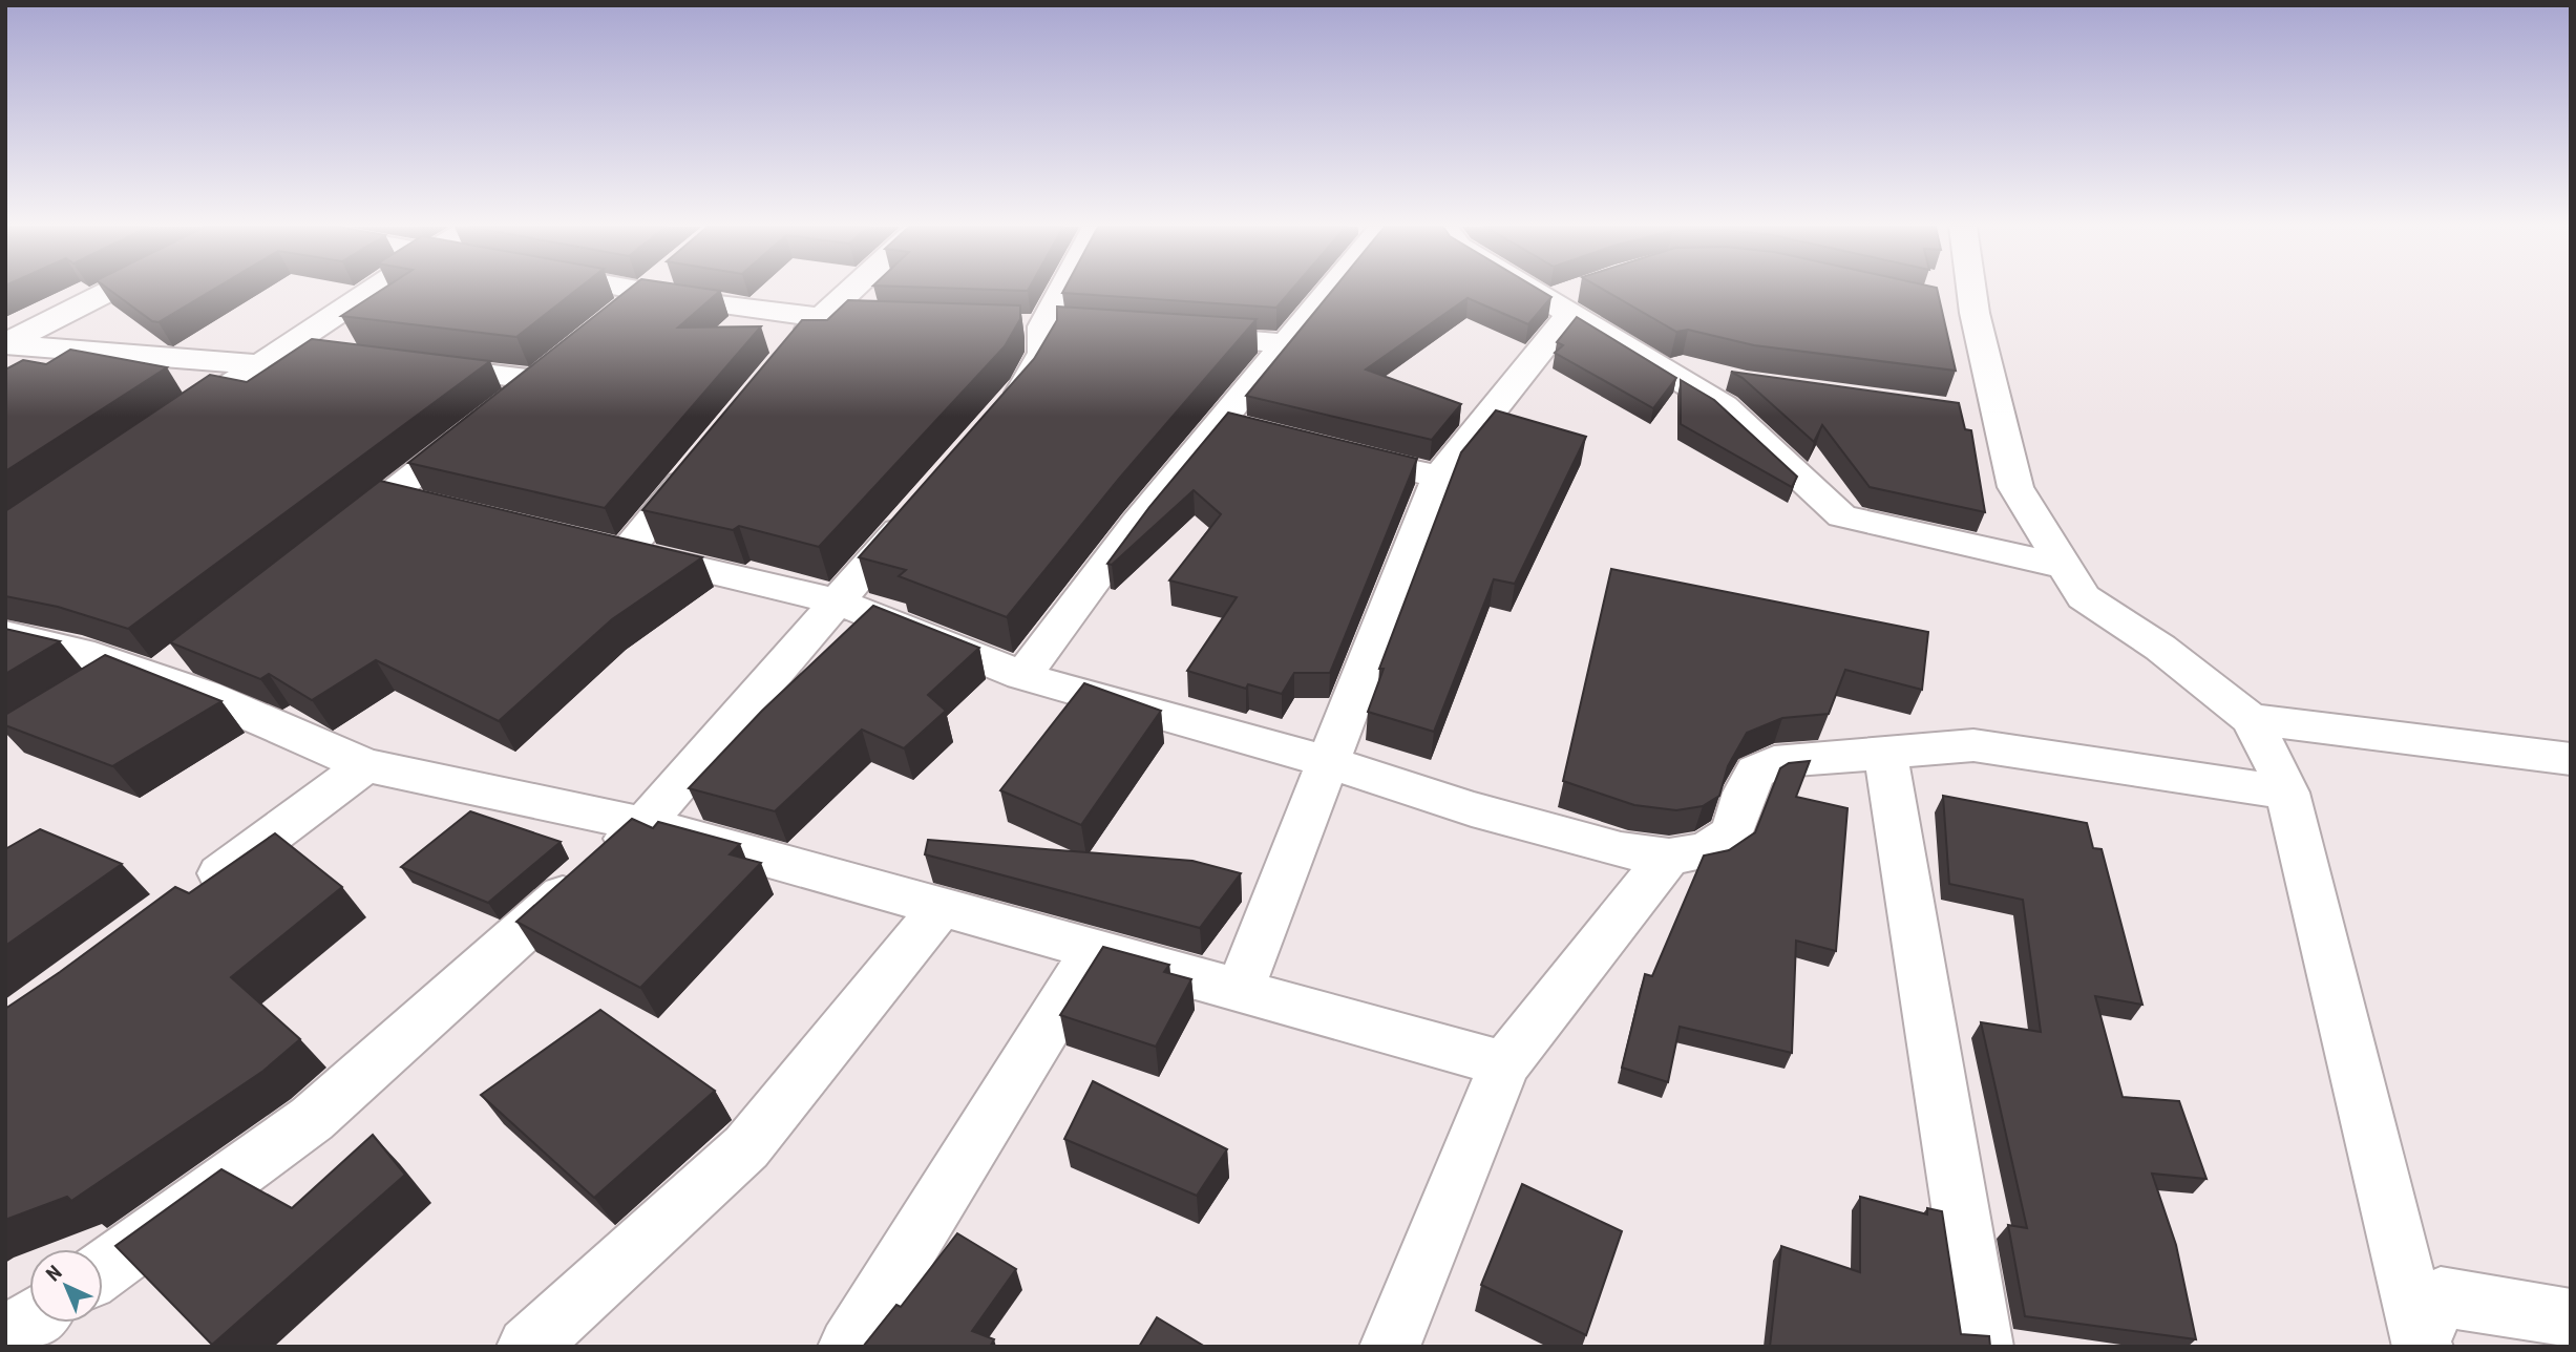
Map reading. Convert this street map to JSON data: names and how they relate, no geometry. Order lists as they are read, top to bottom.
{
  "north": "top left"
}
